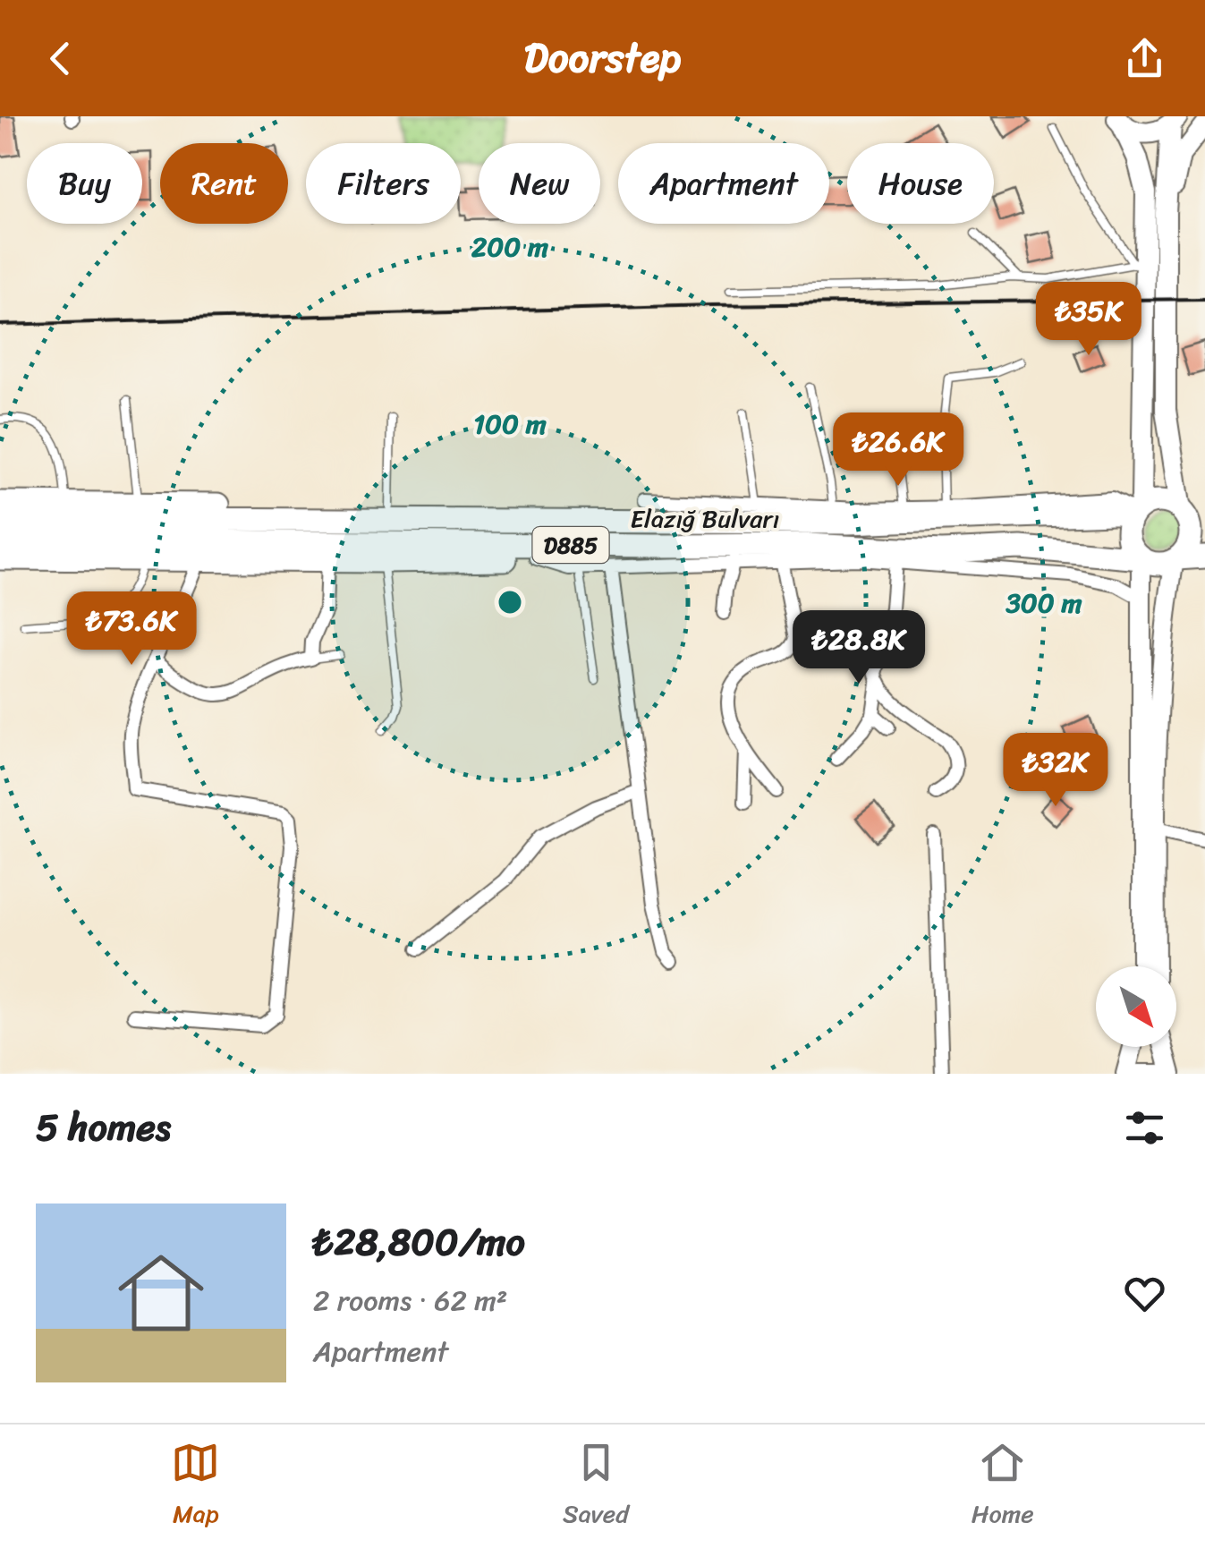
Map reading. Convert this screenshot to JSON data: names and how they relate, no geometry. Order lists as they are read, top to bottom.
{
  "streets": {
    "highway": ["Elazığ Bulvarı", "D885"]
  },
  "north": "bottom right",
  "page": {
    "header": "Doorstep",
    "chip": [
      "Buy",
      "Rent",
      "Filters",
      "New",
      "Apartment",
      "House"
    ],
    "price": [
      "₺35K",
      "₺26.6K",
      "₺73.6K",
      "₺28.8K",
      "₺32K"
    ],
    "heading": "5 homes",
    "list": [
      {
        "name": "₺28,800/mo",
        "note": "2 rooms · 62 m² · Apartment"
      }
    ],
    "tabs": ["Map", "Saved", "Home"]
  },
  "rings": ["200 m", "100 m", "300 m"]
}
